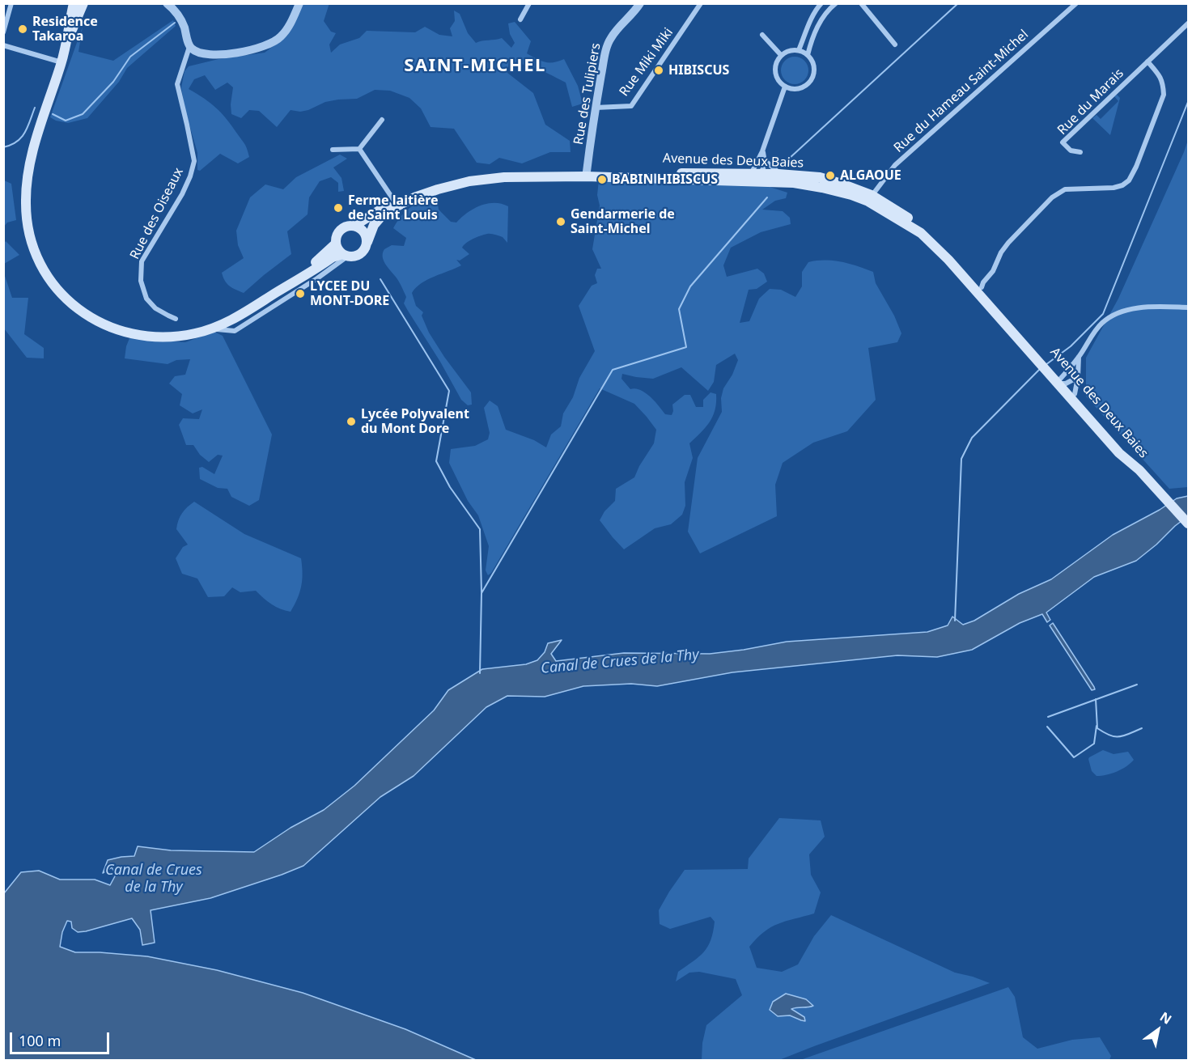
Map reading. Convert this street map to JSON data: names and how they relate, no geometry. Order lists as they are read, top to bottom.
{
  "streets": {
    "main road": ["Avenue des Deux Baies"],
    "street": [
      "Rue Miki Miki",
      "Rue du Hameau Saint-Michel",
      "Rue des Tulipiers",
      "Rue du Marais",
      "Rue des Oiseaux"
    ]
  },
  "crossings": [
    ["Rue Miki Miki", "Rue des Tulipiers"],
    ["Rue du Hameau Saint-Michel", "Avenue des Deux Baies"],
    ["Rue des Tulipiers", "Avenue des Deux Baies"]
  ],
  "districts": ["SAINT-MICHEL"],
  "water": ["Canal de Crues de la Thy"],
  "places": [
    "Residence Takaroa",
    "HIBISCUS",
    "ALGAOUE",
    "BABIN HIBISCUS",
    "Ferme laitière de Saint Louis",
    "Gendarmerie de Saint-Michel",
    "LYCEE DU MONT-DORE",
    "Lycée Polyvalent du Mont Dore"
  ],
  "scale_bar": "100 m",
  "north": "top right"
}
